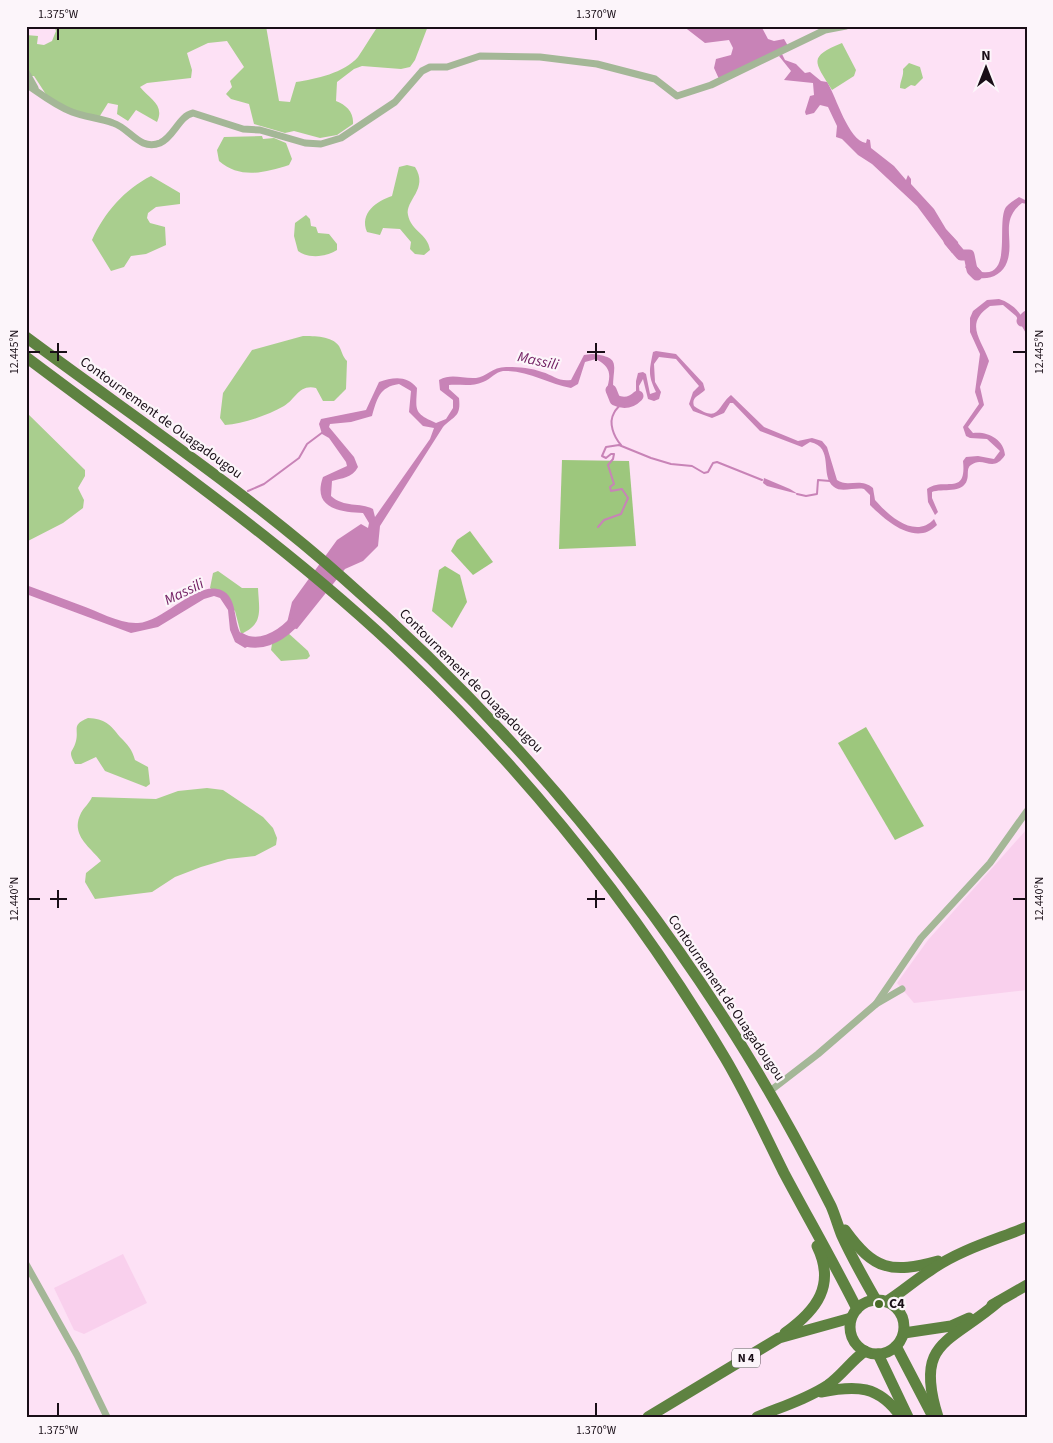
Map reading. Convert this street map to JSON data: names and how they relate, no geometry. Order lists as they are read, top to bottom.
{
  "streets": {
    "highway": ["Contournement de Ouagadougou", "N 4"]
  },
  "crossings": [
    ["Contournement de Ouagadougou", "N 4"]
  ],
  "water": ["Massili"],
  "places": ["C4"],
  "north": "top",
  "coordinates": [
    "1.375°W",
    "1.370°W",
    "12.445°N",
    "12.440°N"
  ]
}
